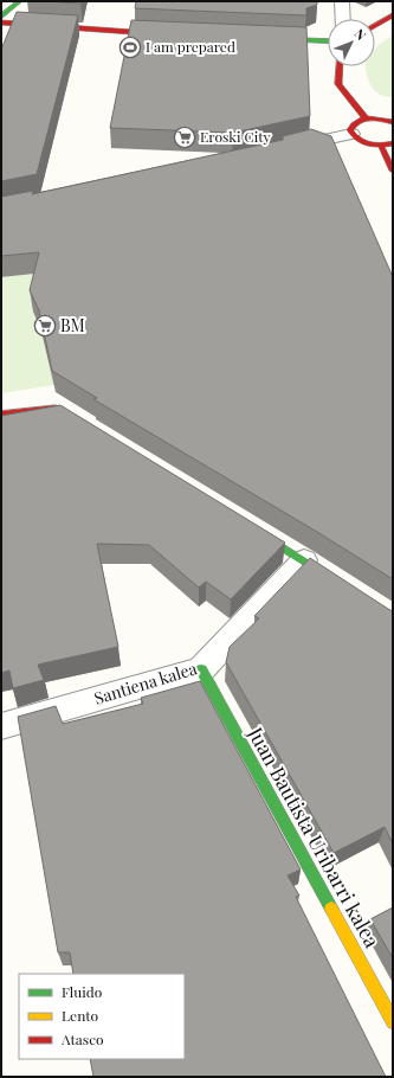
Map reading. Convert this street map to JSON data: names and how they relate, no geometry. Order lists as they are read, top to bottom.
{
  "streets": {
    "street": ["Santiena kalea", "Juan Bautista Uribarri kalea"]
  },
  "crossings": [
    ["Santiena kalea", "Juan Bautista Uribarri kalea"]
  ],
  "places": {
    "sports": ["I am prepared"],
    "supermarket": ["Eroski City", "BM"]
  },
  "legend": ["Fluido", "Lento", "Atasco"],
  "north": "top right"
}
